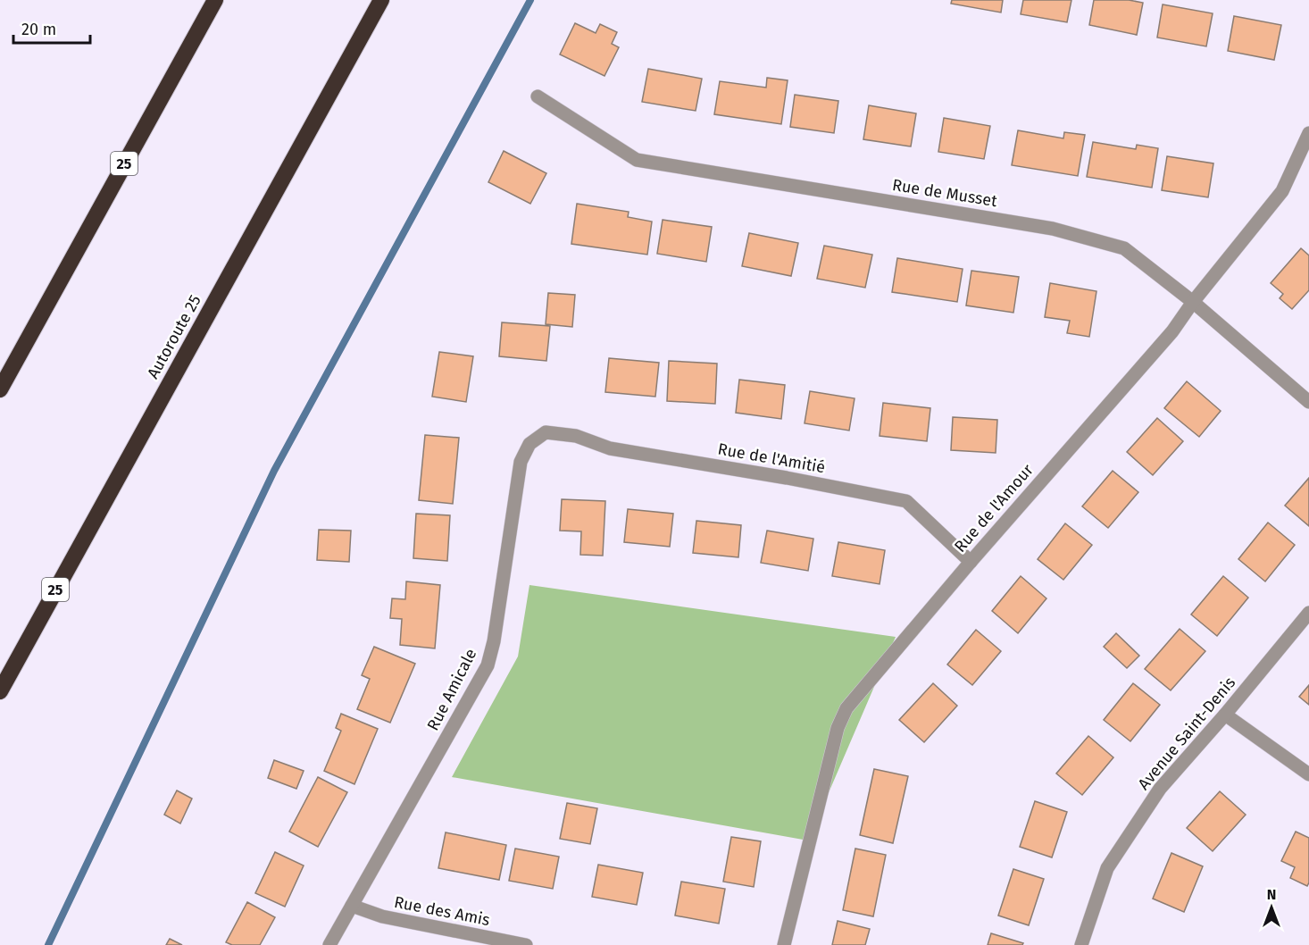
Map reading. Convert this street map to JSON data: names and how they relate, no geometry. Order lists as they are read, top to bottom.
{
  "streets": {
    "highway": ["25", "Autoroute 25"],
    "street": [
      "Rue de Musset",
      "Rue de l'Amitié",
      "Rue de l'Amour",
      "Rue Amicale",
      "Avenue Saint-Denis",
      "Rue des Amis"
    ]
  },
  "crossings": [
    ["Rue de Musset", "Rue de l'Amour"],
    ["Rue de l'Amitié", "Rue de l'Amour"],
    ["Rue de l'Amitié", "Rue Amicale"],
    ["Rue Amicale", "Rue des Amis"]
  ],
  "scale_bar": "20 m",
  "north": "top"
}
